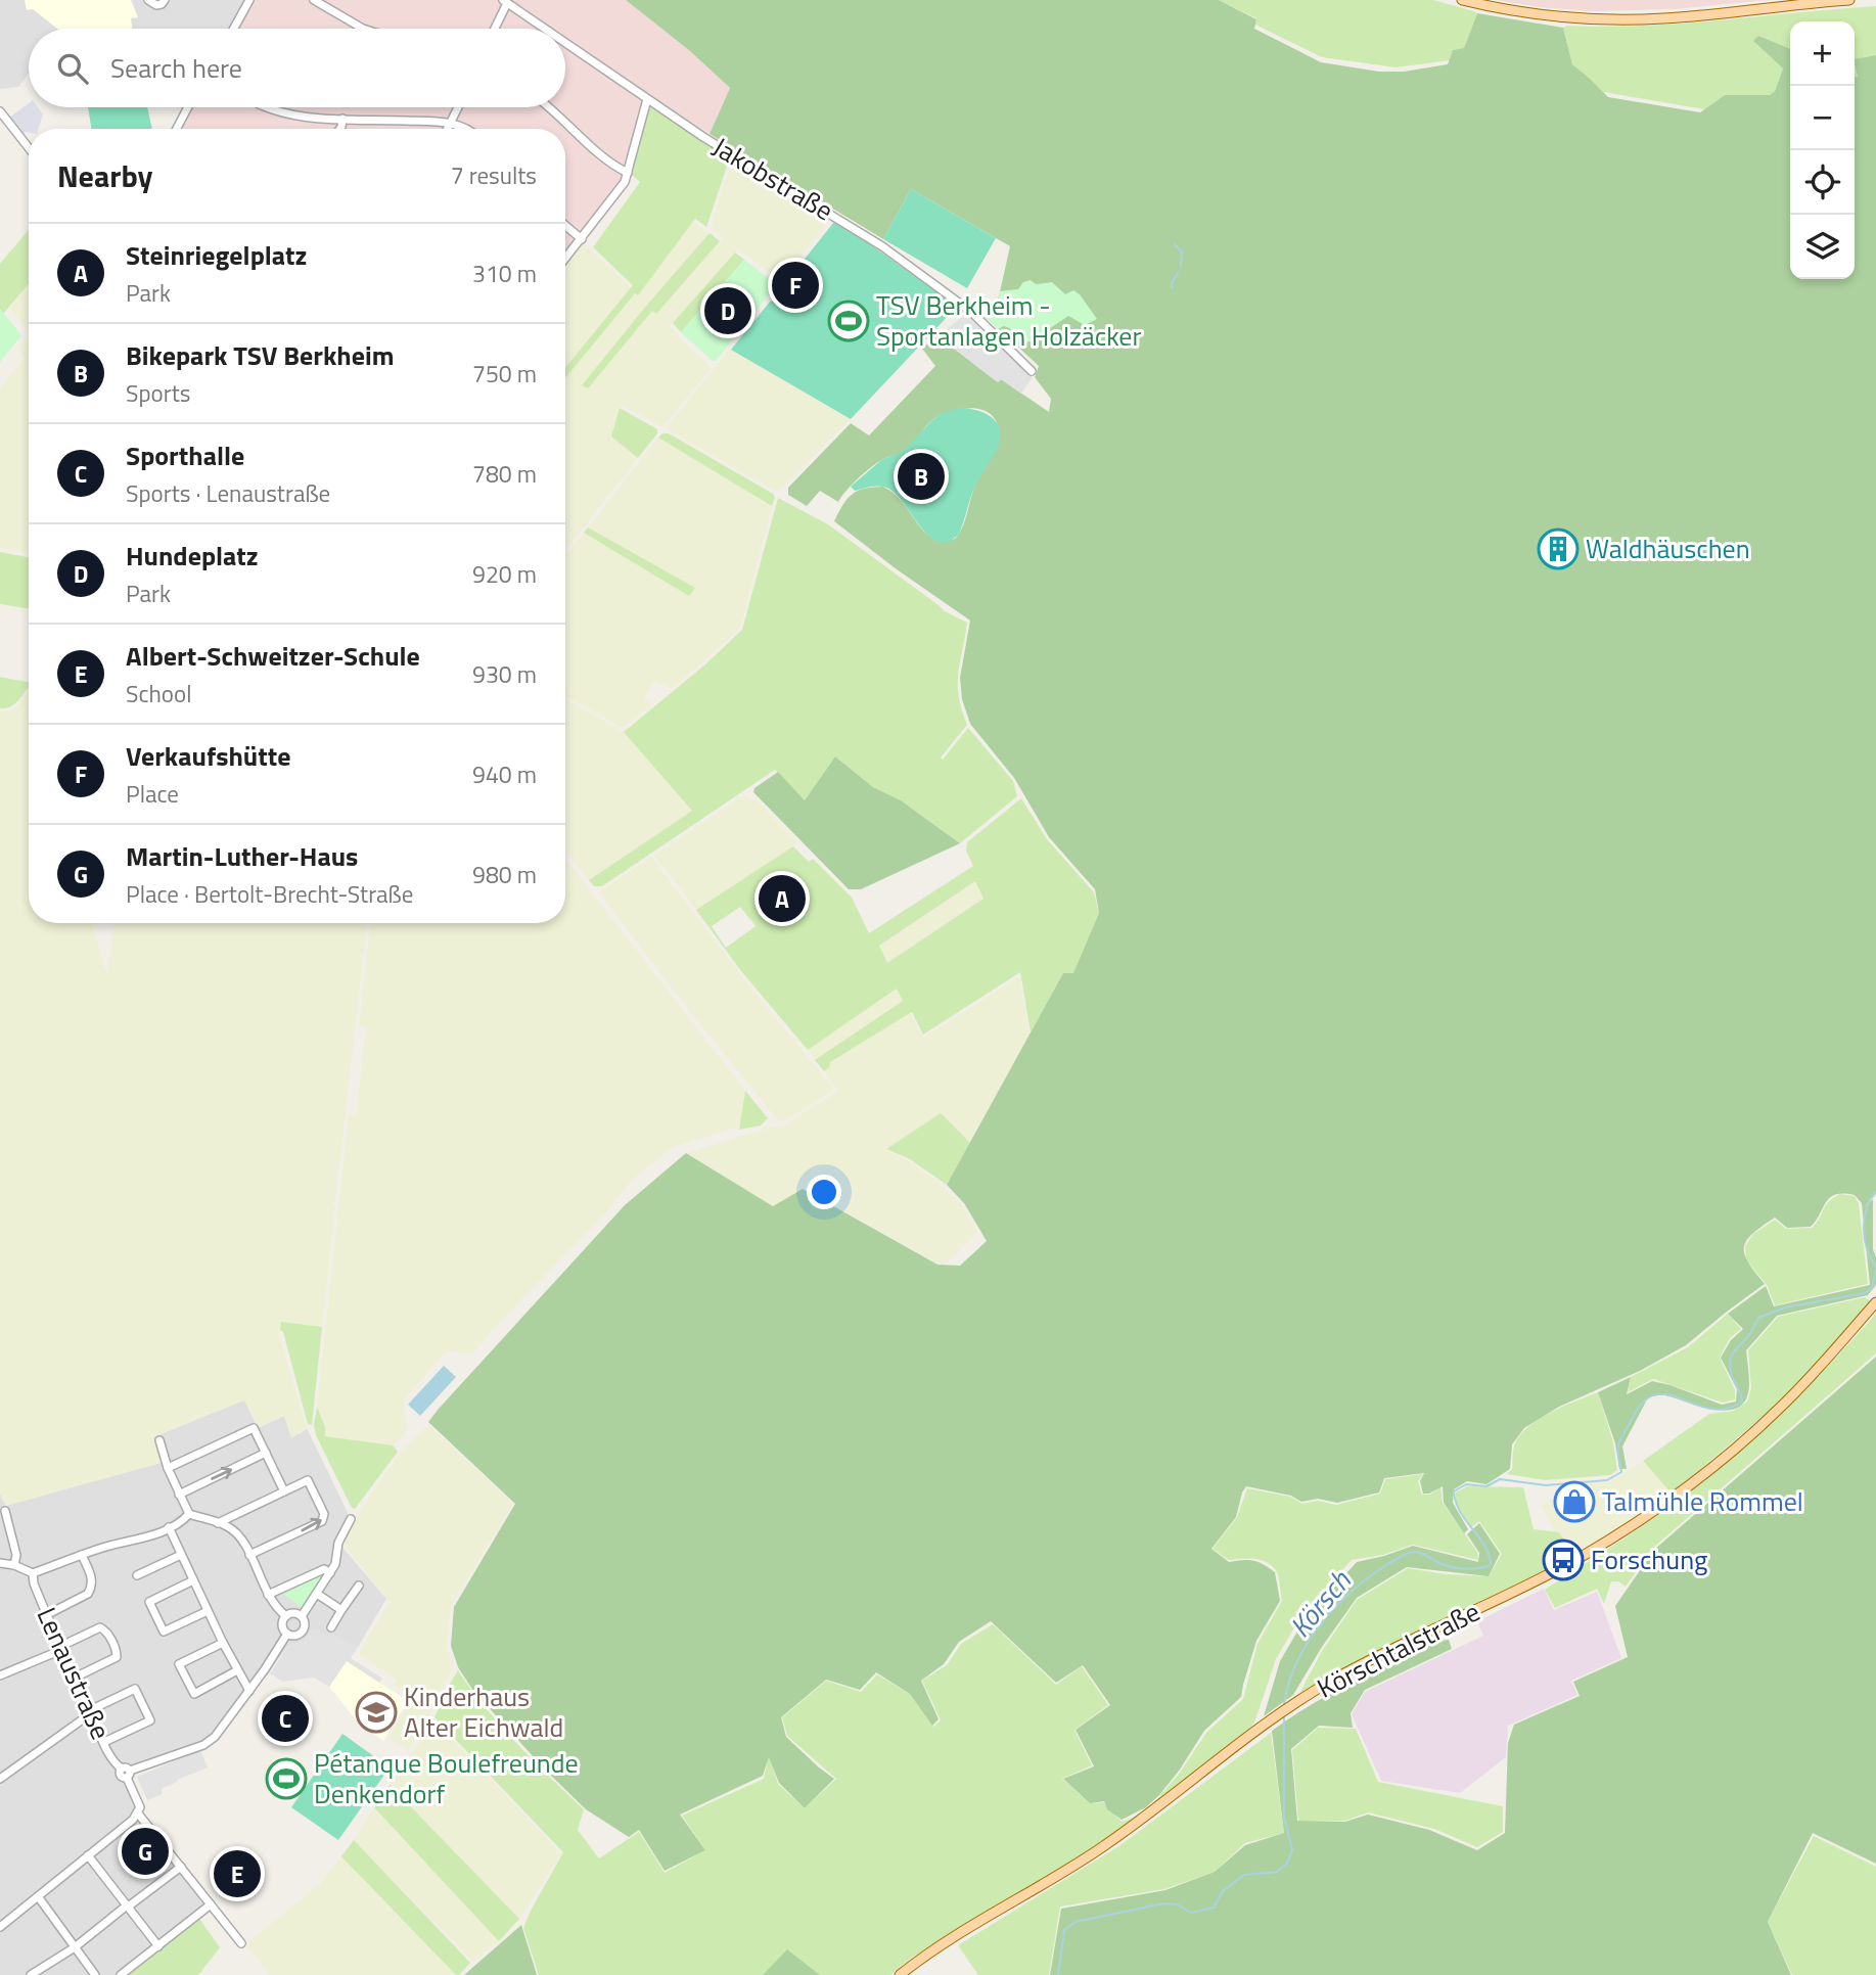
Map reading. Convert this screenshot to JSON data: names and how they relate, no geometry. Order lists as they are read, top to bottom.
{
  "streets": {
    "main road": ["Körschtalstraße"],
    "street": ["Jakobstraße", "Lenaustraße"]
  },
  "water": ["Körsch"],
  "places": {
    "sports": ["TSV Berkheim - Sportanlagen Holzäcker", "Pétanque Boulefreunde Denkendorf"],
    "building": ["Waldhäuschen"],
    "shop": ["Talmühle Rommel"],
    "bus stop": ["Forschung"],
    "school or university": ["Kinderhaus Alter Eichwald"]
  },
  "page": {
    "map_buttons": ["+", "−"],
    "search": "Search here",
    "heading": ["Nearby", "7 results"],
    "list": [
      {
        "mark": "A",
        "name": "Steinriegelplatz",
        "note": "Park",
        "value": "310 m"
      },
      {
        "mark": "B",
        "name": "Bikepark TSV Berkheim",
        "note": "Sports",
        "value": "750 m"
      },
      {
        "mark": "C",
        "name": "Sporthalle",
        "note": "Sports · Lenaustraße",
        "value": "780 m"
      },
      {
        "mark": "D",
        "name": "Hundeplatz",
        "note": "Park",
        "value": "920 m"
      },
      {
        "mark": "E",
        "name": "Albert-Schweitzer-Schule",
        "note": "School",
        "value": "930 m"
      },
      {
        "mark": "F",
        "name": "Verkaufshütte",
        "note": "Place",
        "value": "940 m"
      },
      {
        "mark": "G",
        "name": "Martin-Luther-Haus",
        "note": "Place · Bertolt-Brecht-Straße",
        "value": "980 m"
      }
    ],
    "pins": [
      "F",
      "D",
      "B",
      "A",
      "C",
      "G",
      "E"
    ]
  }
}
